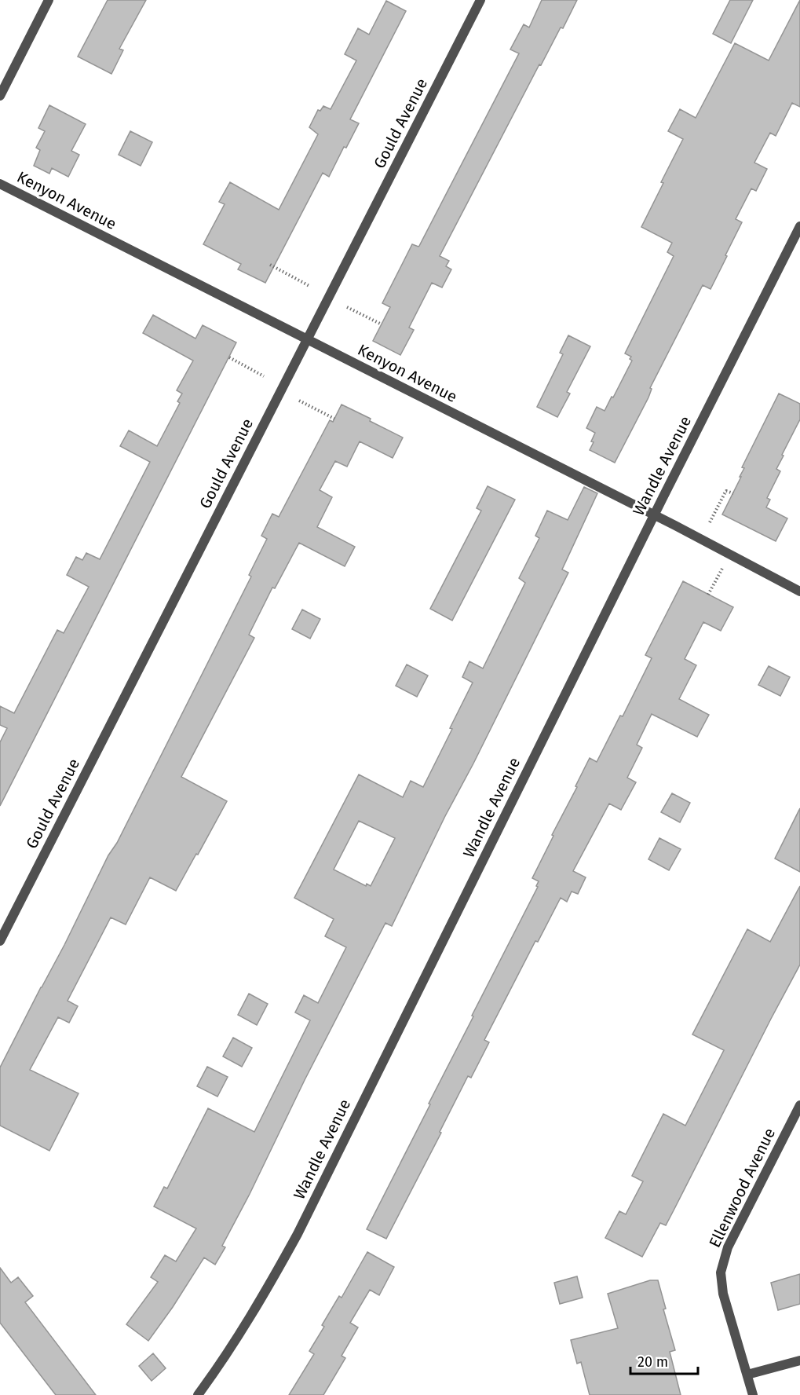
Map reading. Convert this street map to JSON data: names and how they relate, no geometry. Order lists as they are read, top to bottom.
{
  "streets": {
    "street": [
      "Gould Avenue",
      "Kenyon Avenue",
      "Wandle Avenue",
      "Ellenwood Avenue"
    ]
  },
  "crossings": [
    ["Gould Avenue", "Kenyon Avenue"],
    ["Kenyon Avenue", "Wandle Avenue"]
  ],
  "scale_bar": "20 m"
}
